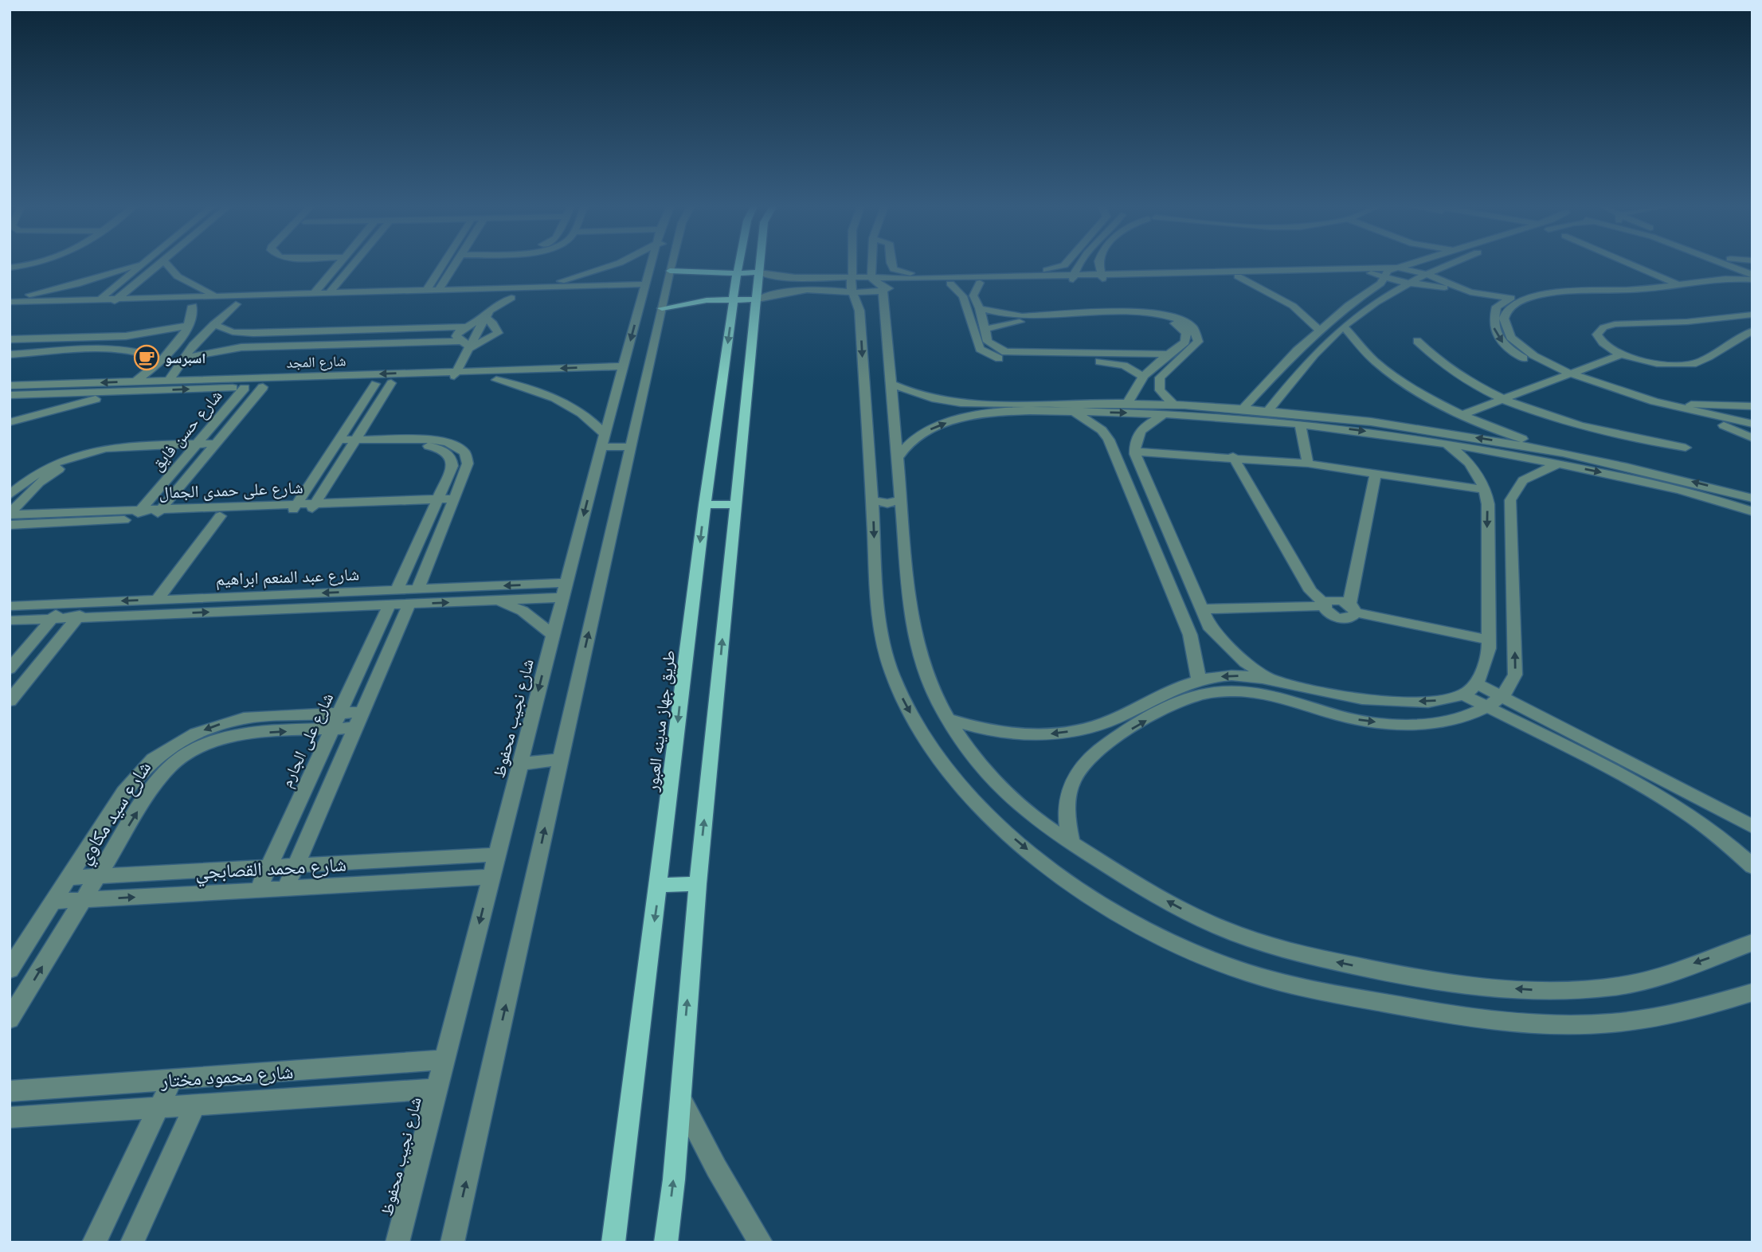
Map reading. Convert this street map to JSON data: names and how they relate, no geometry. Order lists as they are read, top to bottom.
{
  "streets": {
    "main road": ["طريق جهاز مدينه العبور"],
    "street": [
      "شارع المجد",
      "شارع حسن فايق",
      "شارع على حمدى الجمال",
      "شارع عبد المنعم ابراهيم",
      "شارع نجيب محفوظ",
      "شارع على الجارم",
      "شارع سيد مكاوي",
      "شارع محمد القصابجي",
      "شارع محمود مختار"
    ]
  },
  "crossings": [
    ["شارع المجد", "شارع حسن فايق"],
    ["شارع المجد", "شارع نجيب محفوظ"],
    ["شارع حسن فايق", "شارع على حمدى الجمال"],
    ["شارع عبد المنعم ابراهيم", "شارع نجيب محفوظ"],
    ["شارع عبد المنعم ابراهيم", "شارع على الجارم"],
    ["شارع نجيب محفوظ", "شارع محمد القصابجي"],
    ["شارع نجيب محفوظ", "شارع محمود مختار"],
    ["شارع على الجارم", "شارع سيد مكاوي"],
    ["شارع على الجارم", "شارع محمد القصابجي"],
    ["شارع سيد مكاوي", "شارع محمد القصابجي"]
  ],
  "places": {
    "cafe": ["اسبرسو"]
  }
}
